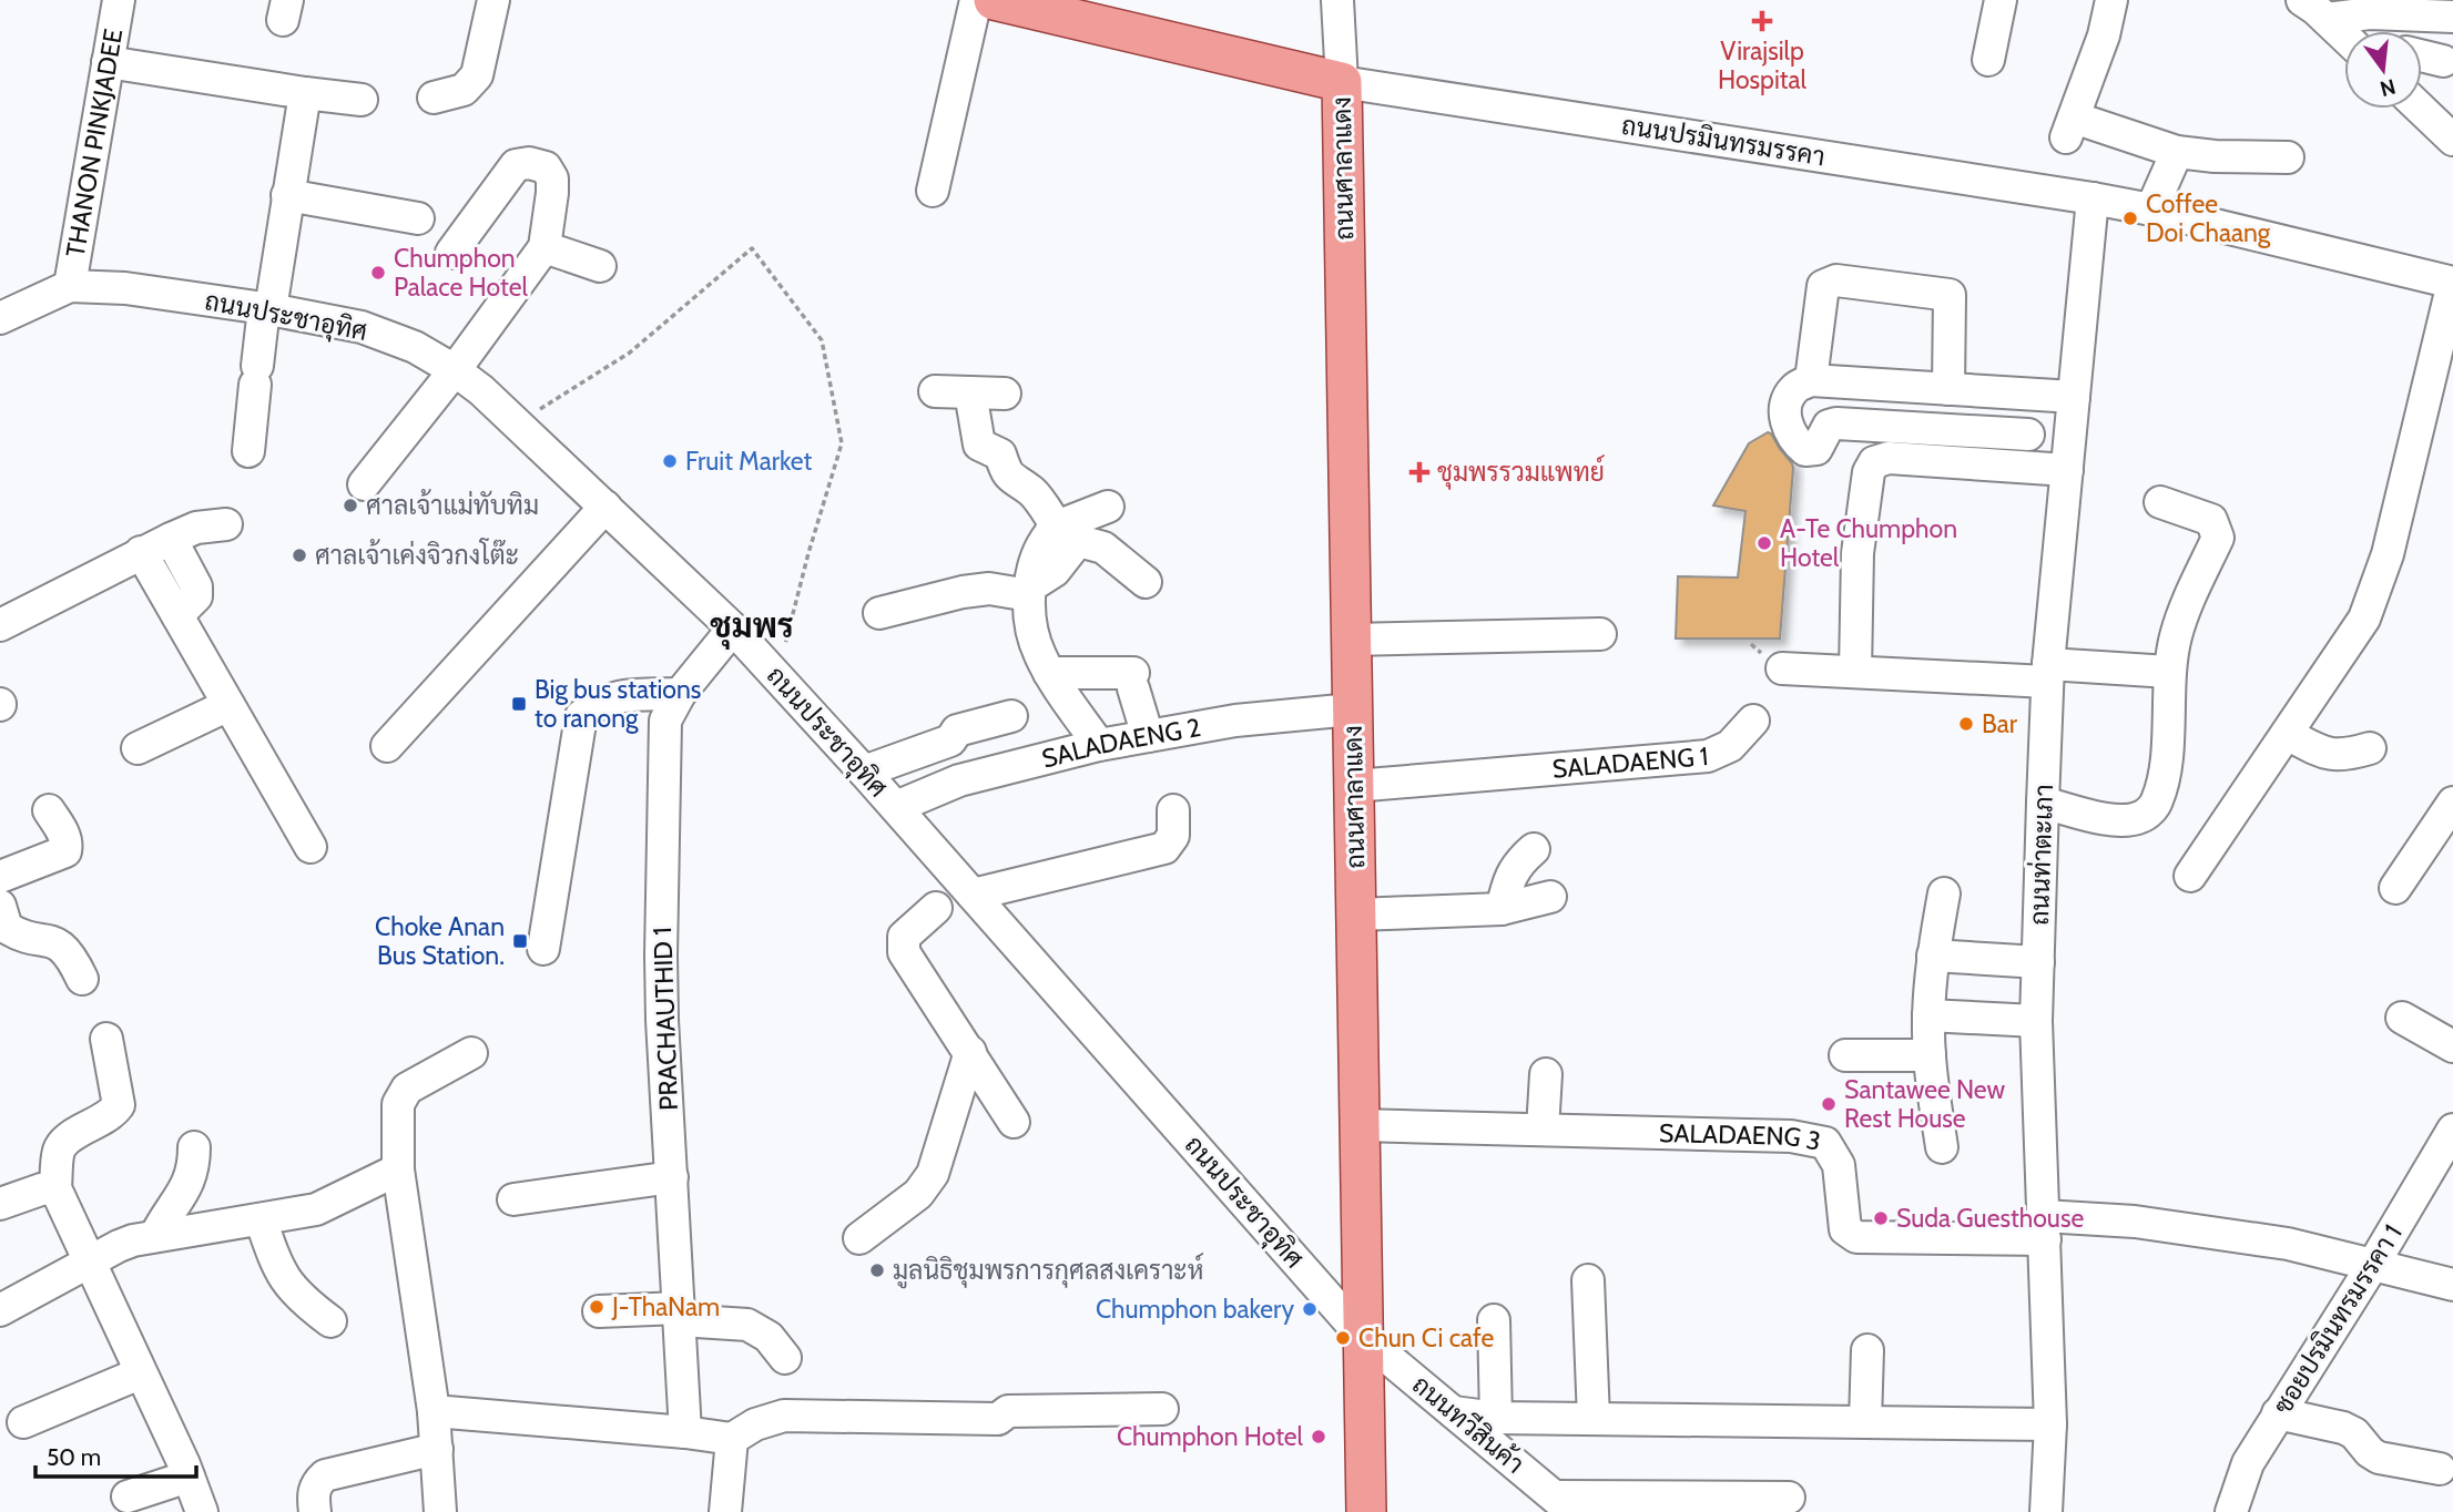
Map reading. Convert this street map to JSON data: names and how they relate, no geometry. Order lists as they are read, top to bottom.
{
  "streets": {
    "main road": ["ถนนปรมินทรมรรคา", "ถนนศาลาแดง"],
    "street": [
      "THANON PINKJADEE",
      "ถนนประชาอุทิศ",
      "SALADAENG 2",
      "SALADAENG 1",
      "ถนนท่าตะเภา",
      "PRACHAUTHID 1",
      "SALADAENG 3",
      "ซอยปรมินทรมรรคา 1",
      "ถนนทวีสินค้า"
    ]
  },
  "crossings": [
    ["ถนนปรมินทรมรรคา", "ถนนศาลาแดง"],
    ["ถนนปรมินทรมรรคา", "ถนนท่าตะเภา"],
    ["THANON PINKJADEE", "ถนนประชาอุทิศ"],
    ["ถนนศาลาแดง", "ถนนประชาอุทิศ"],
    ["ถนนศาลาแดง", "SALADAENG 2"],
    ["ถนนศาลาแดง", "SALADAENG 1"],
    ["ถนนศาลาแดง", "SALADAENG 3"],
    ["ถนนศาลาแดง", "ถนนทวีสินค้า"],
    ["ถนนประชาอุทิศ", "SALADAENG 2"],
    ["ถนนประชาอุทิศ", "PRACHAUTHID 1"],
    ["ถนนประชาอุทิศ", "ถนนทวีสินค้า"],
    ["ถนนท่าตะเภา", "SALADAENG 3"]
  ],
  "districts": ["ชุมพร"],
  "places": {
    "health": ["Virajsilp Hospital", "ชุมพรรวมแพทย์"],
    "other": [
      "Coffee Doi Chaang",
      "Chumphon Palace Hotel",
      "Fruit Market",
      "ศาลเจ้าแม่ทับทิม",
      "A-Te Chumphon Hotel",
      "ศาลเจ้าเค่งจิวกงโต๊ะ",
      "Bar",
      "Santawee New Rest House",
      "Suda Guesthouse",
      "มูลนิธิชุมพรการกุศลสงเคราะห์",
      "J-ThaNam",
      "Chumphon bakery",
      "Chun Ci cafe",
      "Chumphon Hotel"
    ],
    "transit": ["Big bus stations to ranong", "Choke Anan Bus Station."]
  },
  "scale_bar": "50 m",
  "north": "bottom"
}
